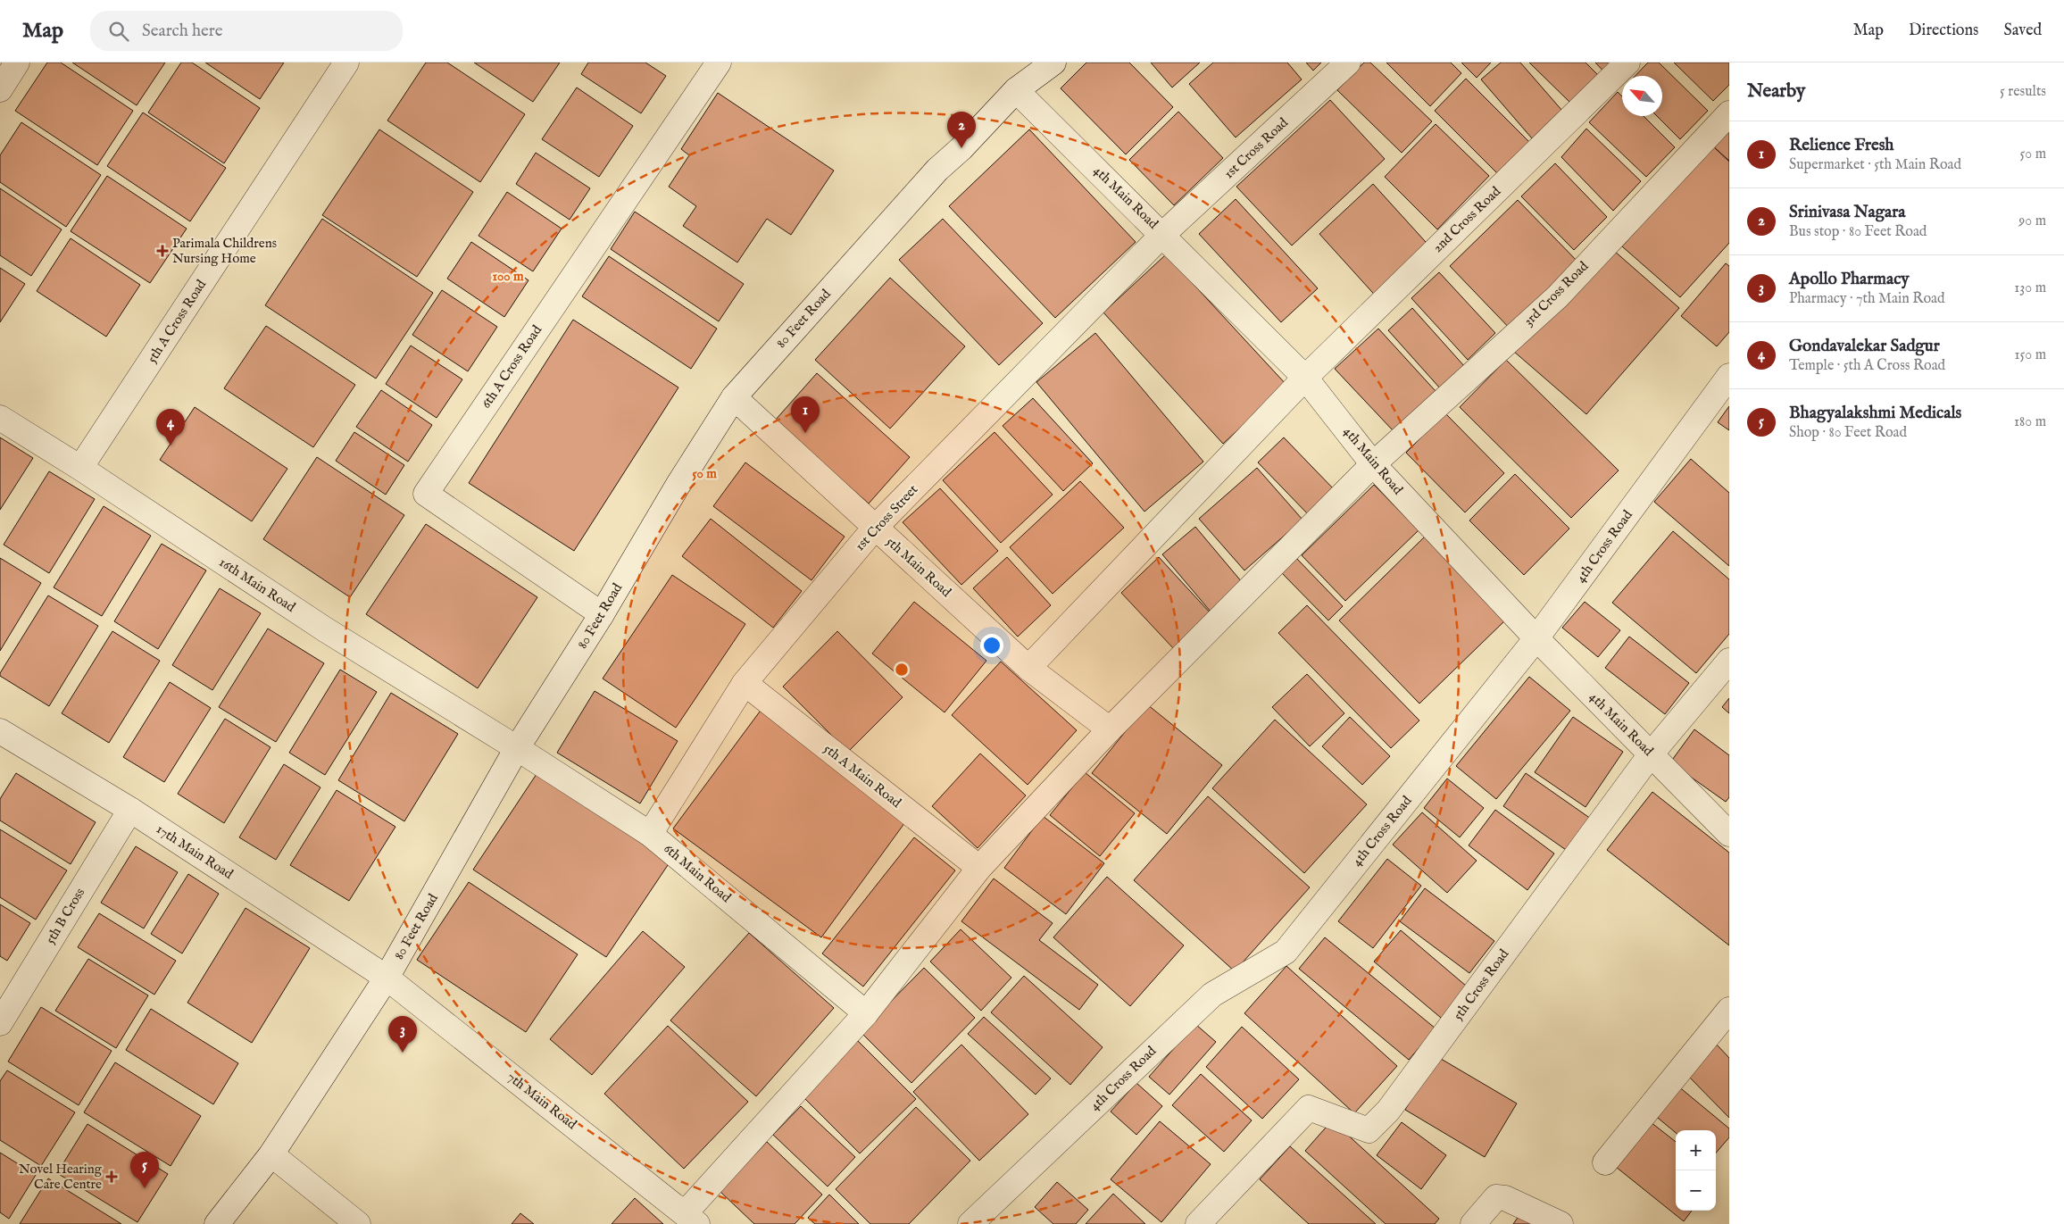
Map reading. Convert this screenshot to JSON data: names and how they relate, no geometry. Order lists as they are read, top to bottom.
{
  "streets": {
    "street": [
      "1st Cross Road",
      "4th Main Road",
      "2nd Cross Road",
      "3rd Cross Road",
      "80 Feet Road",
      "5th A Cross Road",
      "6th A Cross Road",
      "1st Cross Street",
      "4th Cross Road",
      "5th Main Road",
      "16th Main Road",
      "5th A Main Road",
      "17th Main Road",
      "6th Main Road",
      "5th B Cross",
      "5th Cross Road",
      "7th Main Road"
    ]
  },
  "crossings": [
    ["1st Cross Road", "4th Main Road"],
    ["1st Cross Road", "1st Cross Street"],
    ["4th Main Road", "2nd Cross Road"],
    ["4th Main Road", "3rd Cross Road"],
    ["4th Main Road", "80 Feet Road"],
    ["4th Main Road", "1st Cross Street"],
    ["4th Main Road", "4th Cross Road"],
    ["4th Main Road", "5th Cross Road"],
    ["2nd Cross Road", "5th Main Road"],
    ["3rd Cross Road", "5th Main Road"],
    ["3rd Cross Road", "5th A Main Road"],
    ["3rd Cross Road", "6th Main Road"],
    ["3rd Cross Road", "7th Main Road"],
    ["80 Feet Road", "6th A Cross Road"],
    ["80 Feet Road", "5th Main Road"],
    ["80 Feet Road", "16th Main Road"],
    ["80 Feet Road", "17th Main Road"],
    ["80 Feet Road", "6th Main Road"],
    ["80 Feet Road", "7th Main Road"],
    ["5th A Cross Road", "16th Main Road"],
    ["1st Cross Street", "5th Main Road"],
    ["1st Cross Street", "5th A Main Road"],
    ["1st Cross Street", "6th Main Road"],
    ["16th Main Road", "6th Main Road"],
    ["17th Main Road", "5th B Cross"],
    ["17th Main Road", "7th Main Road"]
  ],
  "places": {
    "health": ["Parimala Childrens Nursing Home", "Novel Hearing Care Centre"]
  },
  "north": "top left",
  "page": {
    "header": "Map",
    "search": "Search here",
    "nav": ["Map", "Directions", "Saved"],
    "heading": ["Nearby", "5 results"],
    "pins": [
      "2",
      "1",
      "4",
      "3",
      "5"
    ],
    "list": [
      {
        "mark": "1",
        "name": "Relience Fresh",
        "note": "Supermarket · 5th Main Road",
        "value": "50 m"
      },
      {
        "mark": "2",
        "name": "Srinivasa Nagara",
        "note": "Bus stop · 80 Feet Road",
        "value": "90 m"
      },
      {
        "mark": "3",
        "name": "Apollo Pharmacy",
        "note": "Pharmacy · 7th Main Road",
        "value": "130 m"
      },
      {
        "mark": "4",
        "name": "Gondavalekar Sadgur",
        "note": "Temple · 5th A Cross Road",
        "value": "150 m"
      },
      {
        "mark": "5",
        "name": "Bhagyalakshmi Medicals",
        "note": "Shop · 80 Feet Road",
        "value": "180 m"
      }
    ],
    "map_buttons": ["+", "−"]
  },
  "rings": ["100 m", "50 m"]
}
